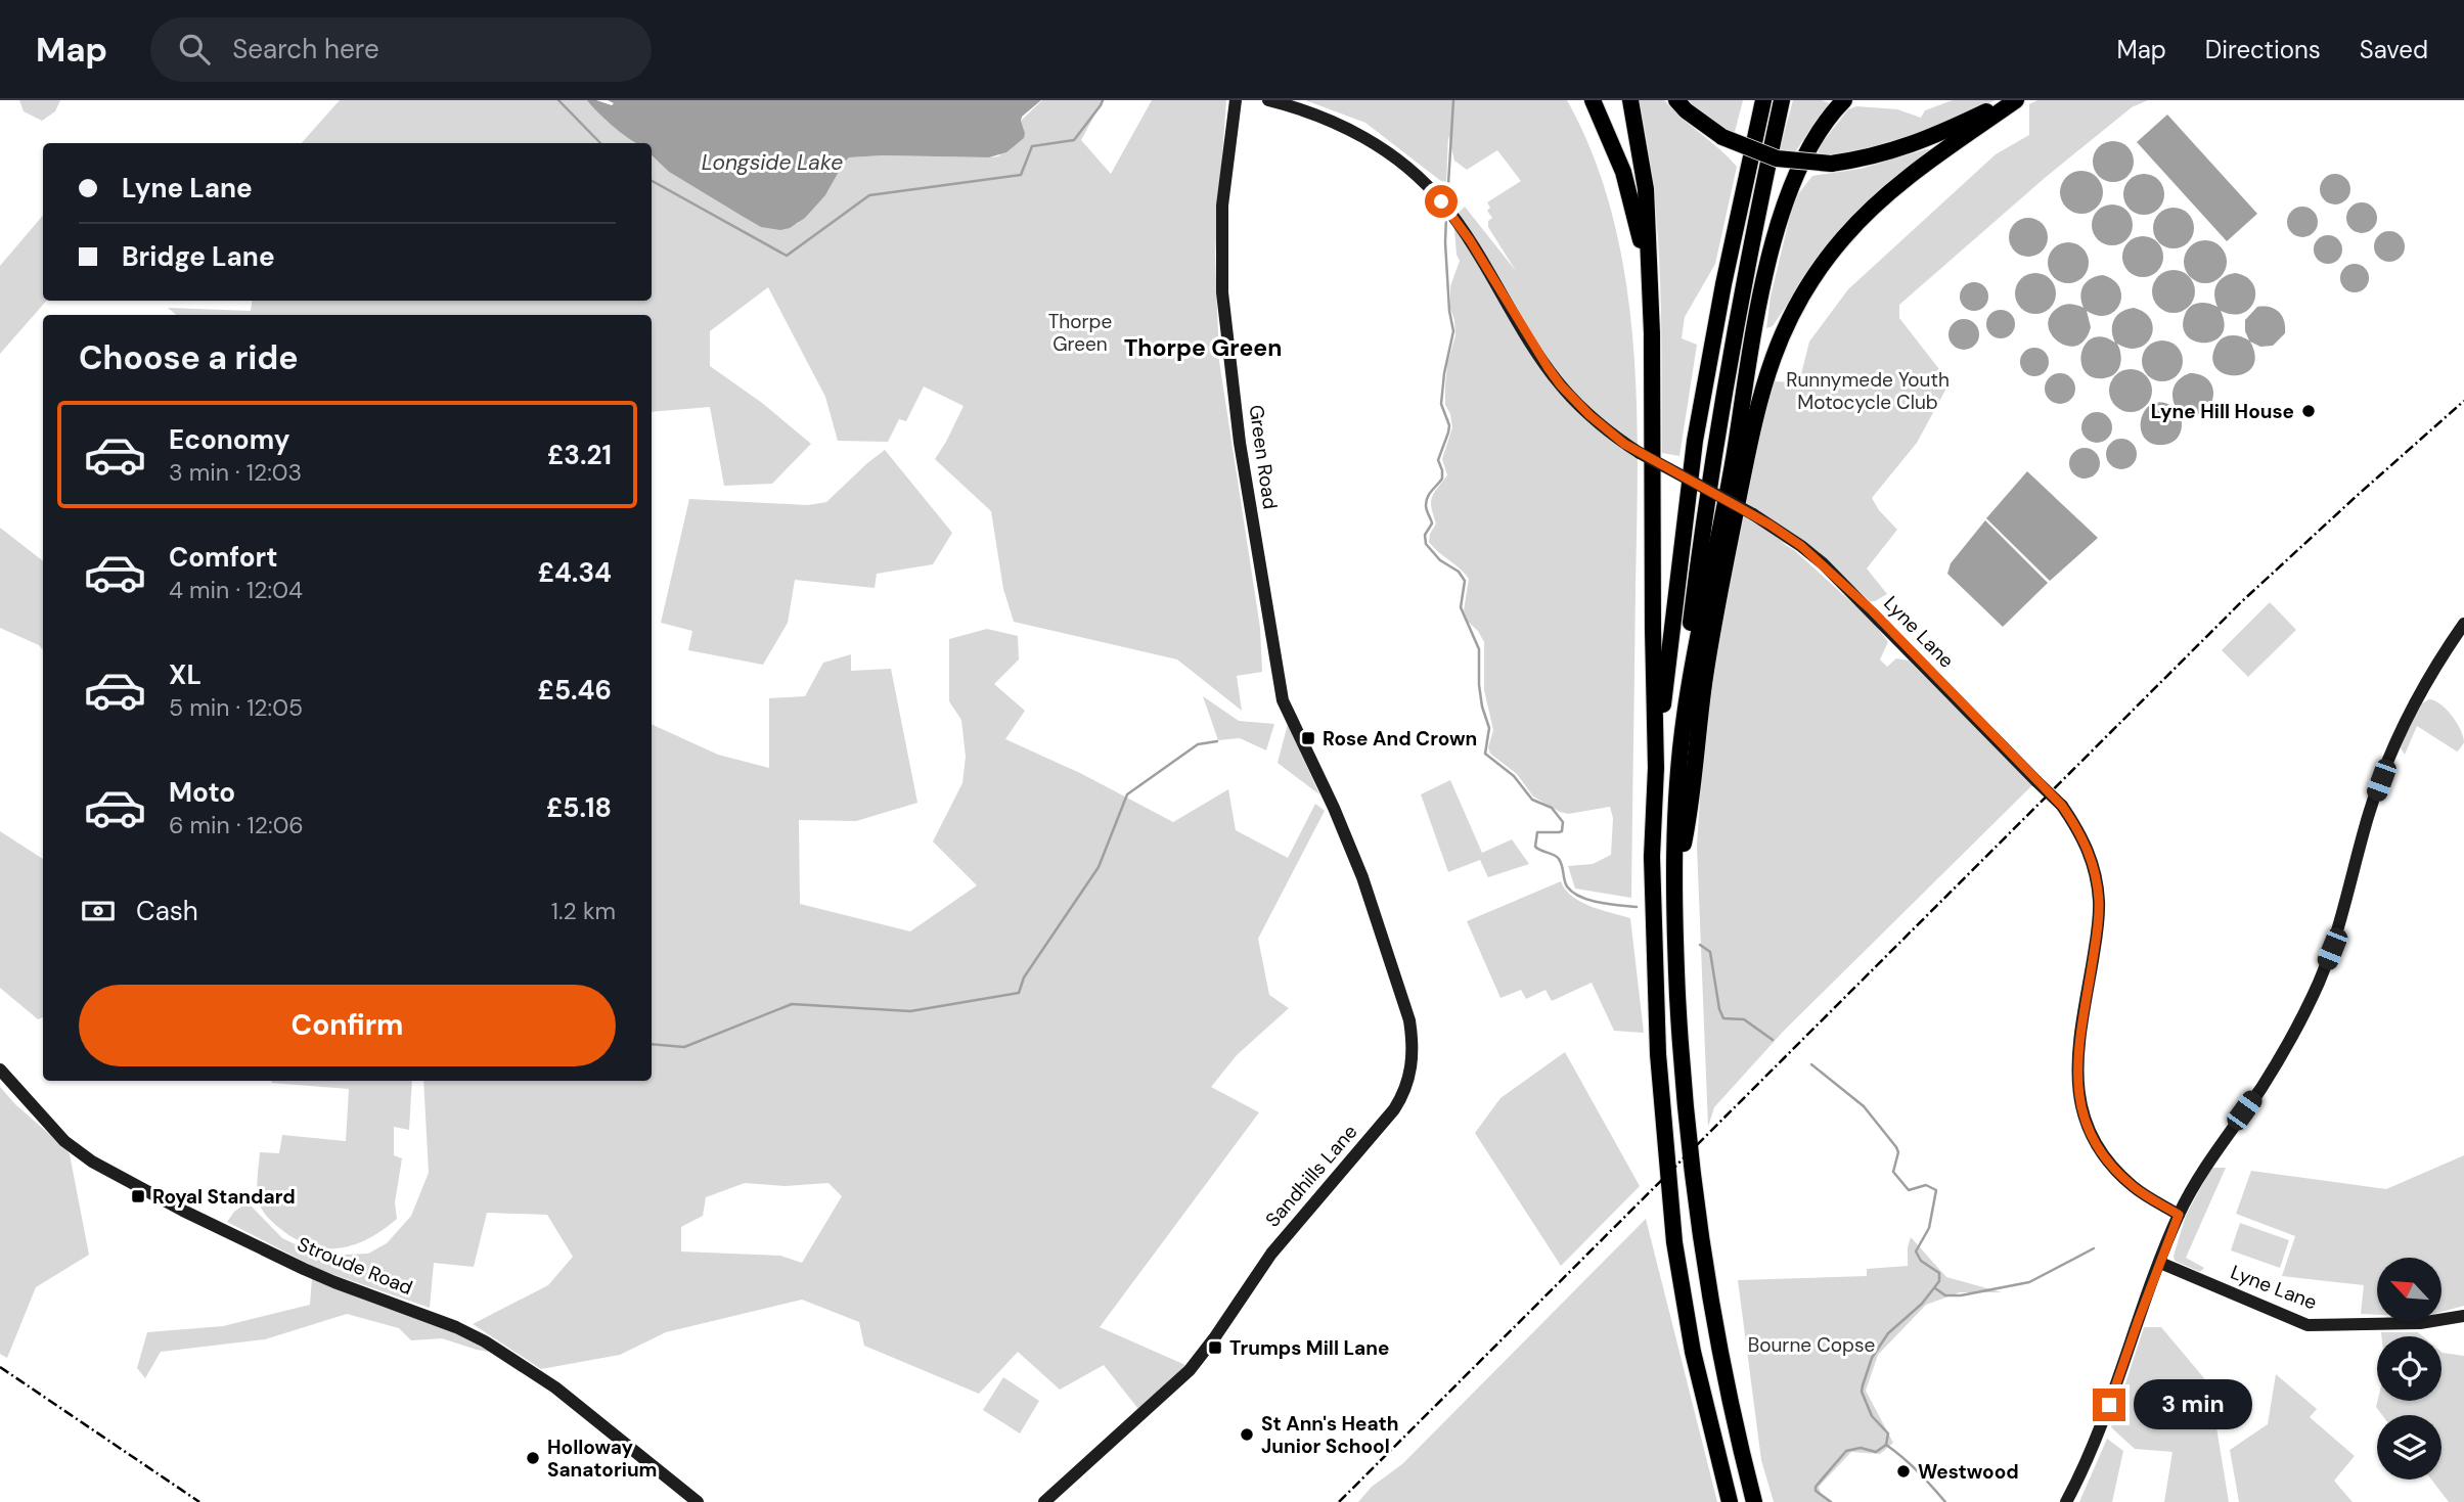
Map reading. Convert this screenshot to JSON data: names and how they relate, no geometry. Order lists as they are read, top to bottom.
{
  "streets": {
    "street": [
      "Green Road",
      "Lyne Lane",
      "Sandhills Lane",
      "Stroude Road"
    ]
  },
  "crossings": [
    ["Green Road", "Sandhills Lane"]
  ],
  "districts": ["Thorpe Green"],
  "water": ["Longside Lake"],
  "parks": ["Thorpe Green", "Runnymede Youth Motocycle Club", "Bourne Copse"],
  "places": {
    "other": [
      "Lyne Hill House",
      "St Ann's Heath Junior School",
      "Holloway Sanatorium",
      "Westwood"
    ],
    "transit": ["Rose And Crown", "Royal Standard", "Trumps Mill Lane"]
  },
  "north": "top left",
  "page": {
    "header": "Map",
    "search": "Search here",
    "nav": ["Map", "Directions", "Saved"],
    "banner": ["Lyne Lane", "Bridge Lane"],
    "heading": "Choose a ride",
    "list": [
      {
        "name": "Economy",
        "note": "3 min · 12:03",
        "value": "£3.21"
      },
      {
        "name": "Comfort",
        "note": "4 min · 12:04",
        "value": "£4.34"
      },
      {
        "name": "XL",
        "note": "5 min · 12:05",
        "value": "£5.46"
      },
      {
        "name": "Moto",
        "note": "6 min · 12:06",
        "value": "£5.18"
      }
    ],
    "pay": ["Cash", "1.2 km"],
    "buttons": "Confirm",
    "bubble": "3 min"
  }
}
